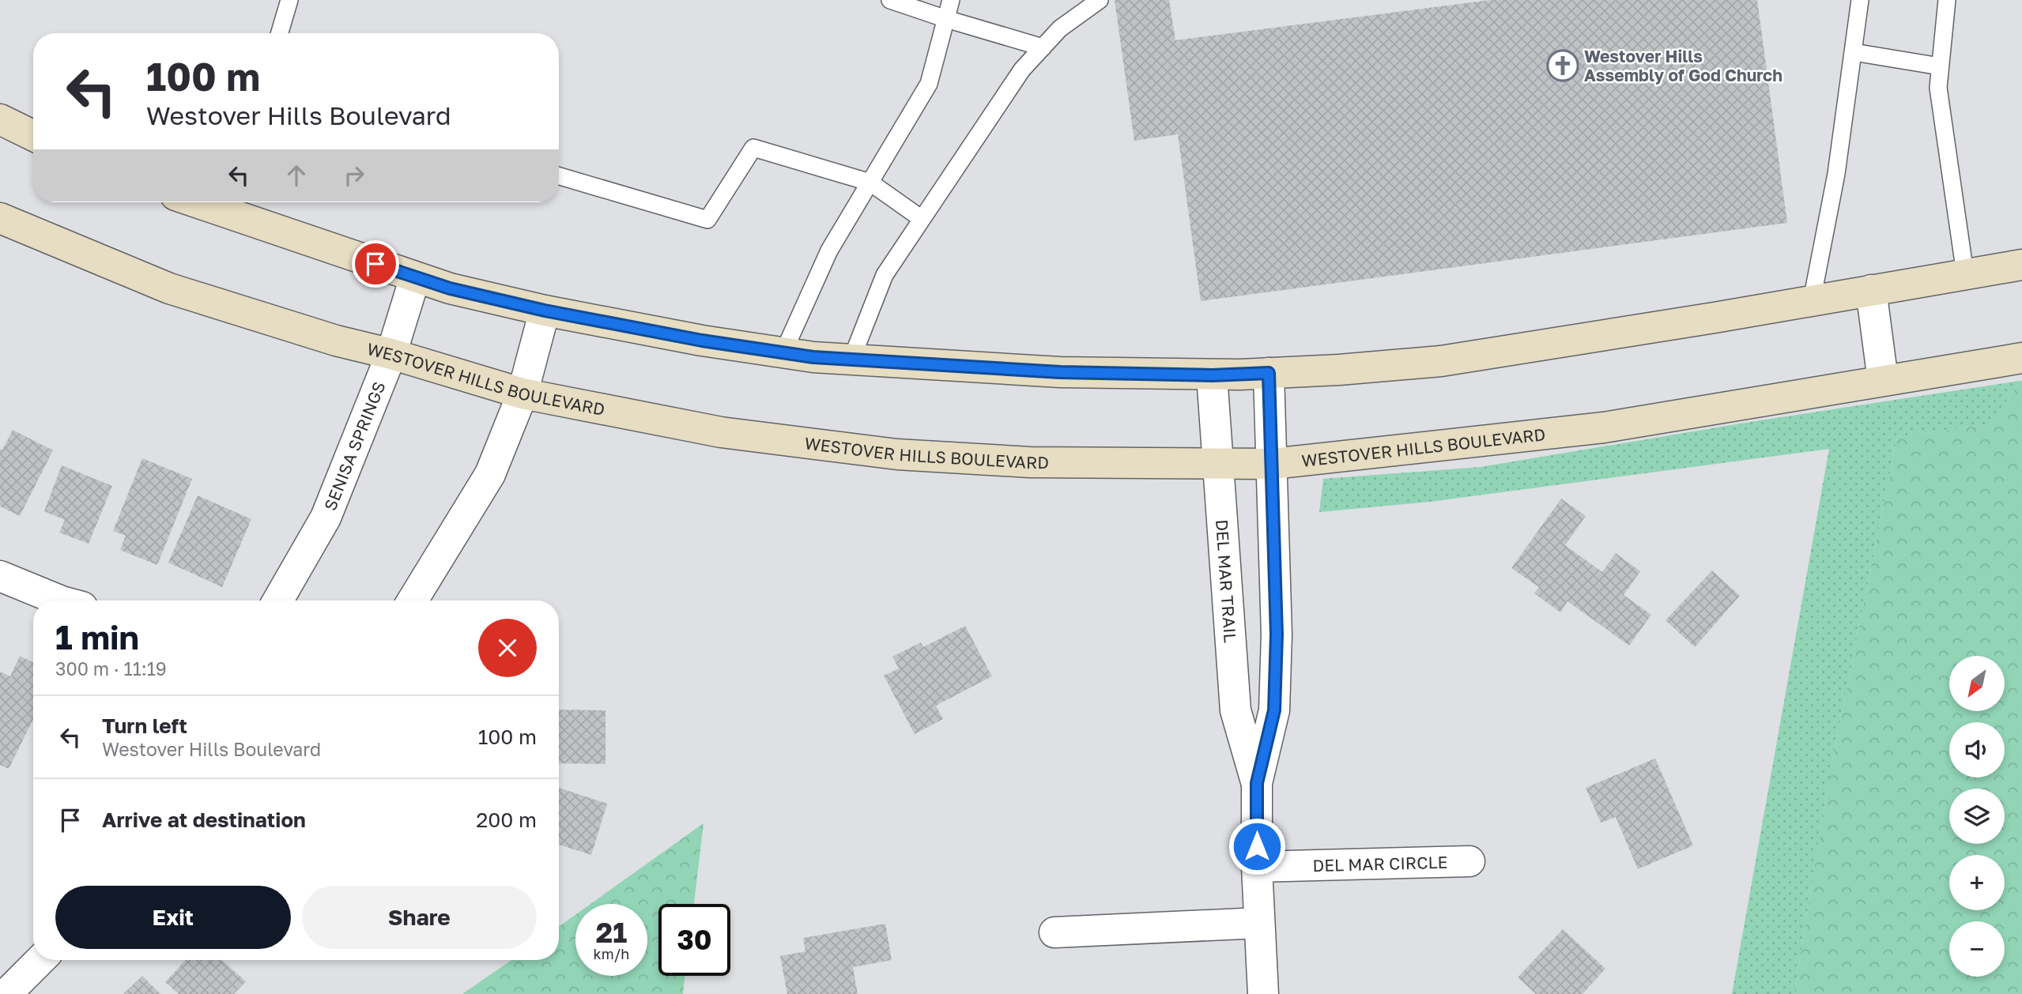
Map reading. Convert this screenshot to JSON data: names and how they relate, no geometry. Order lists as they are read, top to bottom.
{
  "streets": {
    "main road": ["WESTOVER HILLS BOULEVARD"],
    "street": ["SENISA SPRINGS", "DEL MAR TRAIL", "DEL MAR CIRCLE"]
  },
  "crossings": [
    ["WESTOVER HILLS BOULEVARD", "SENISA SPRINGS"],
    ["WESTOVER HILLS BOULEVARD", "DEL MAR TRAIL"],
    ["DEL MAR TRAIL", "DEL MAR CIRCLE"]
  ],
  "places": {
    "church": ["Westover Hills Assembly of God Church"]
  },
  "north": "bottom left",
  "page": {
    "turn": ["100 m", "Westover Hills Boulevard"],
    "heading": ["1 min", "300 m · 11:19"],
    "map_buttons": ["+", "−"],
    "list": [
      {
        "name": "Turn left",
        "note": "Westover Hills Boulevard",
        "value": "100 m"
      },
      {
        "name": "Arrive at destination",
        "value": "200 m"
      }
    ],
    "buttons": ["Exit", "Share"],
    "speed": "21 km/h",
    "limit": "30"
  }
}
